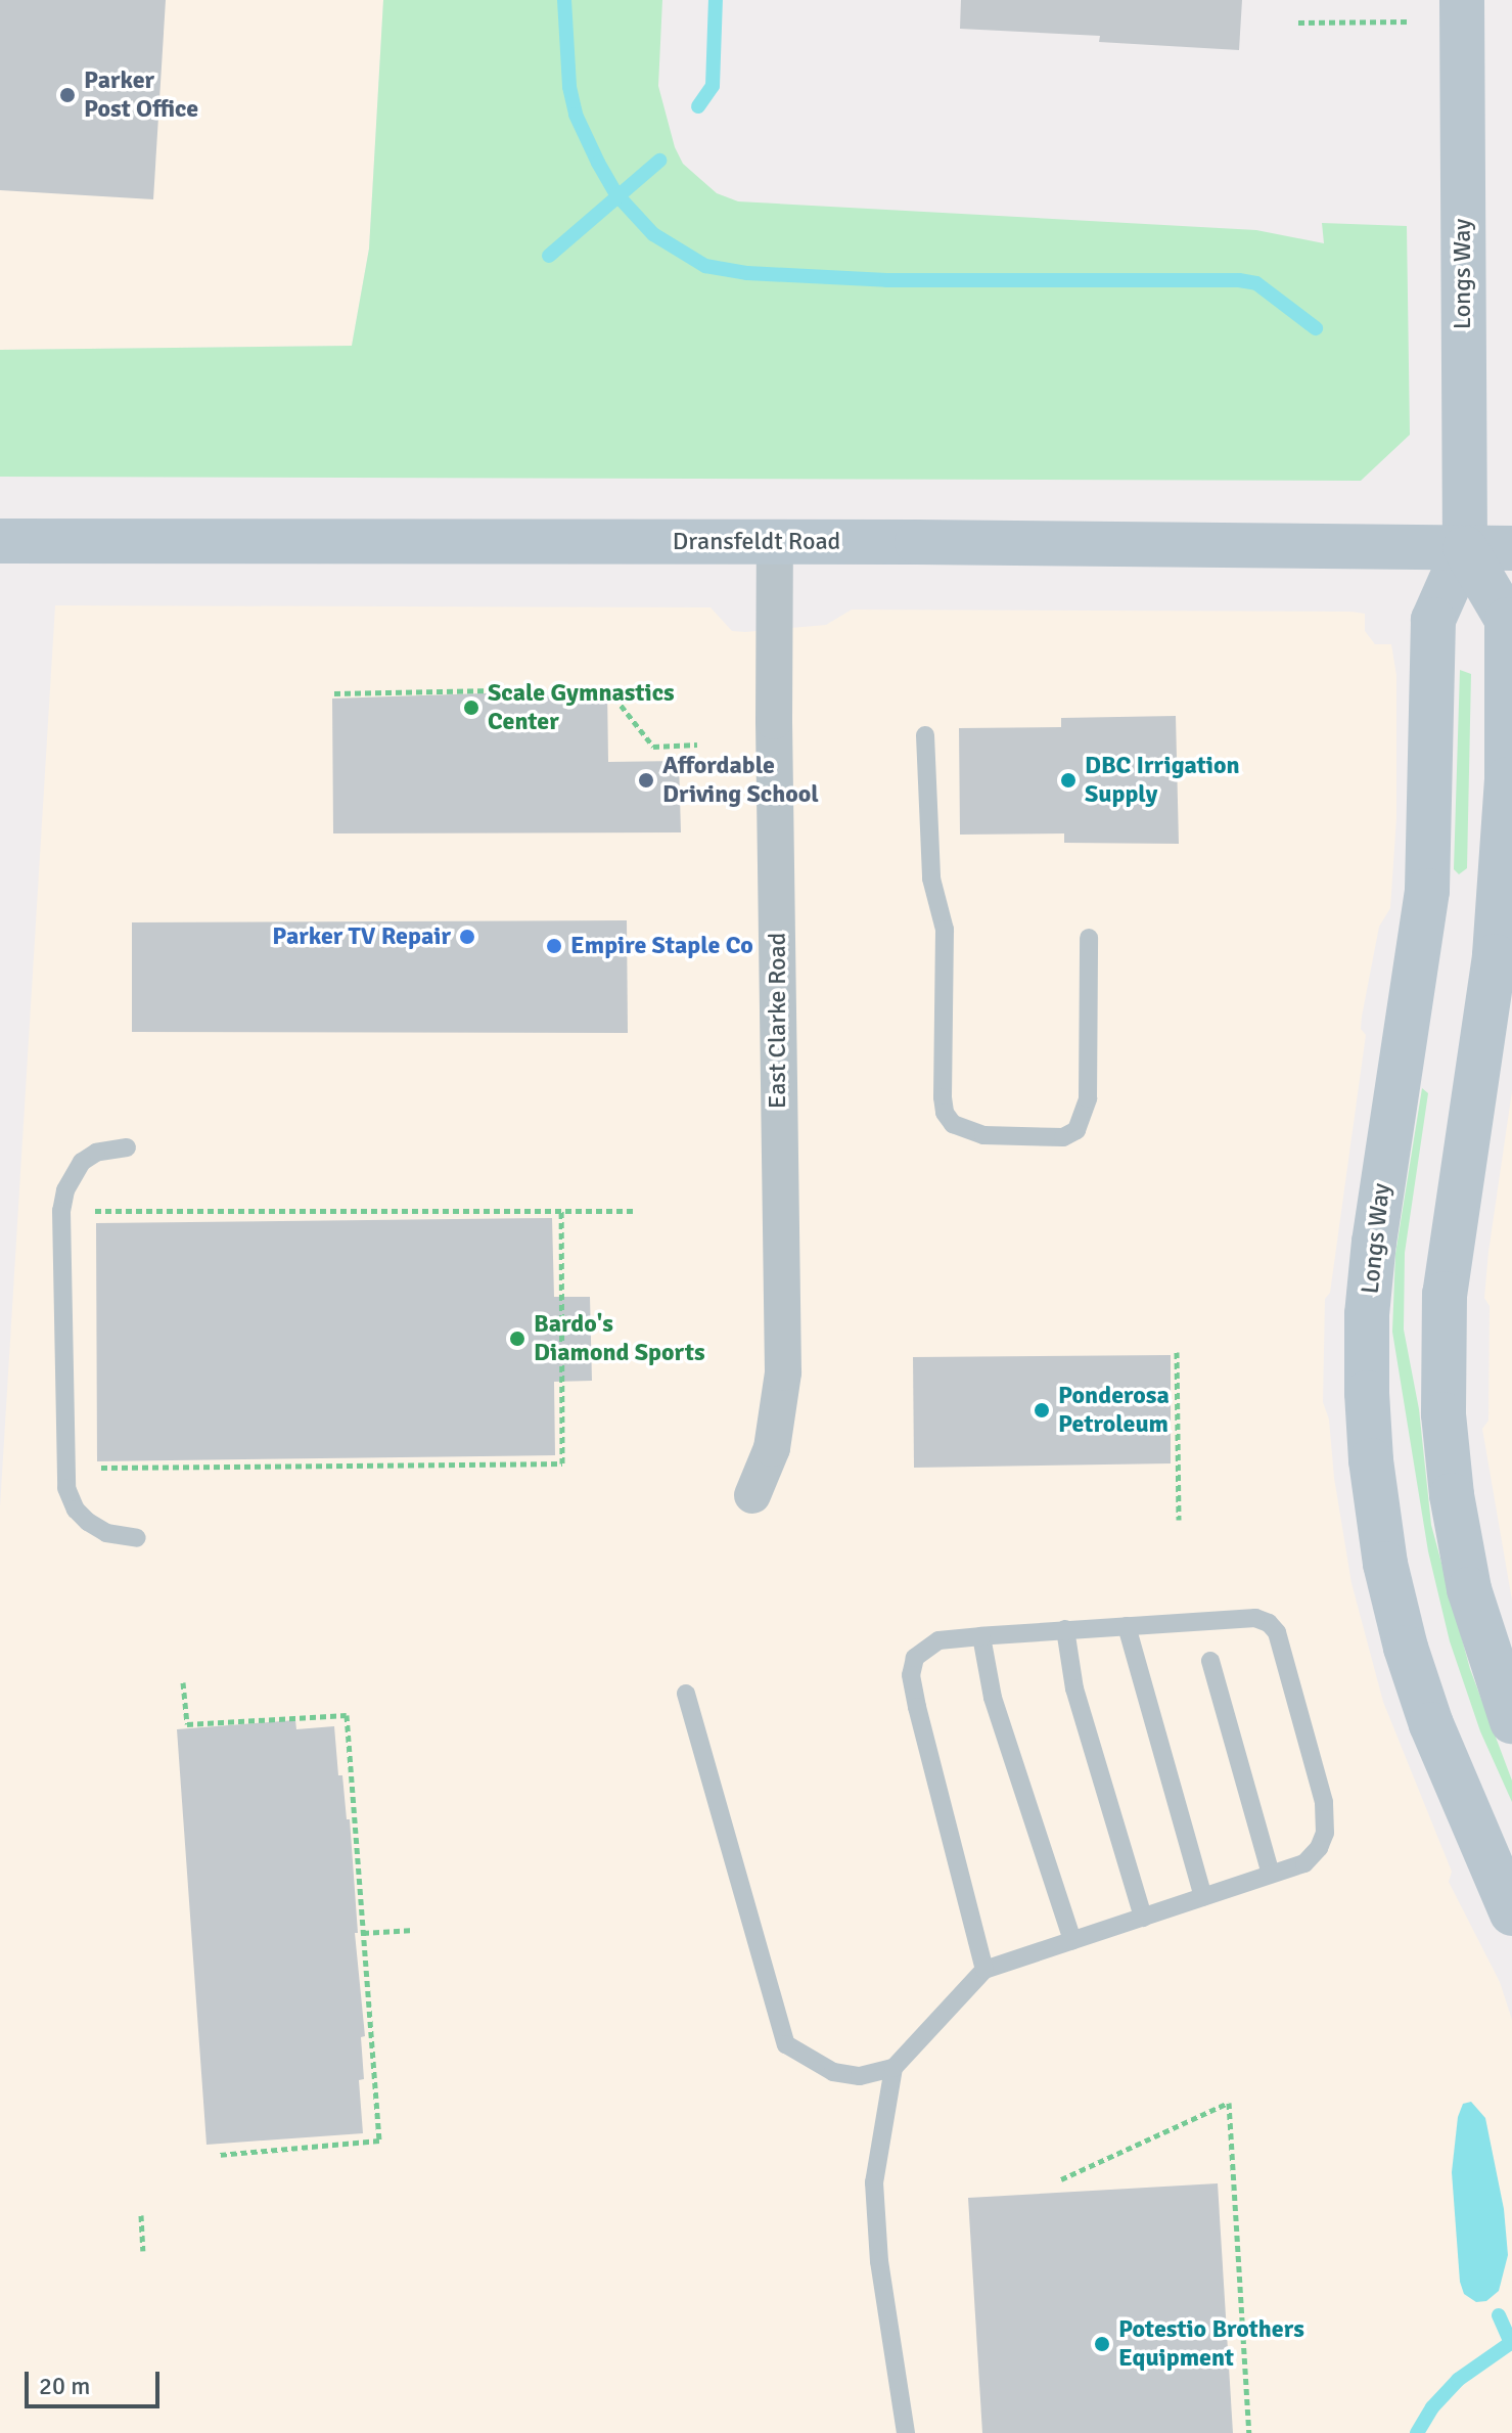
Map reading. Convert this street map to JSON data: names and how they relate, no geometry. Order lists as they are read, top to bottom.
{
  "streets": {
    "street": ["Longs Way", "Dransfeldt Road", "East Clarke Road"]
  },
  "crossings": [
    ["Longs Way", "Dransfeldt Road"],
    ["Dransfeldt Road", "East Clarke Road"]
  ],
  "places": [
    "Parker Post Office",
    "Scale Gymnastics Center",
    "Affordable Driving School",
    "DBC Irrigation Supply",
    "Parker TV Repair",
    "Empire Staple Co",
    "Bardo's Diamond Sports",
    "Ponderosa Petroleum",
    "Potestio Brothers Equipment"
  ],
  "scale_bar": "20 m"
}
